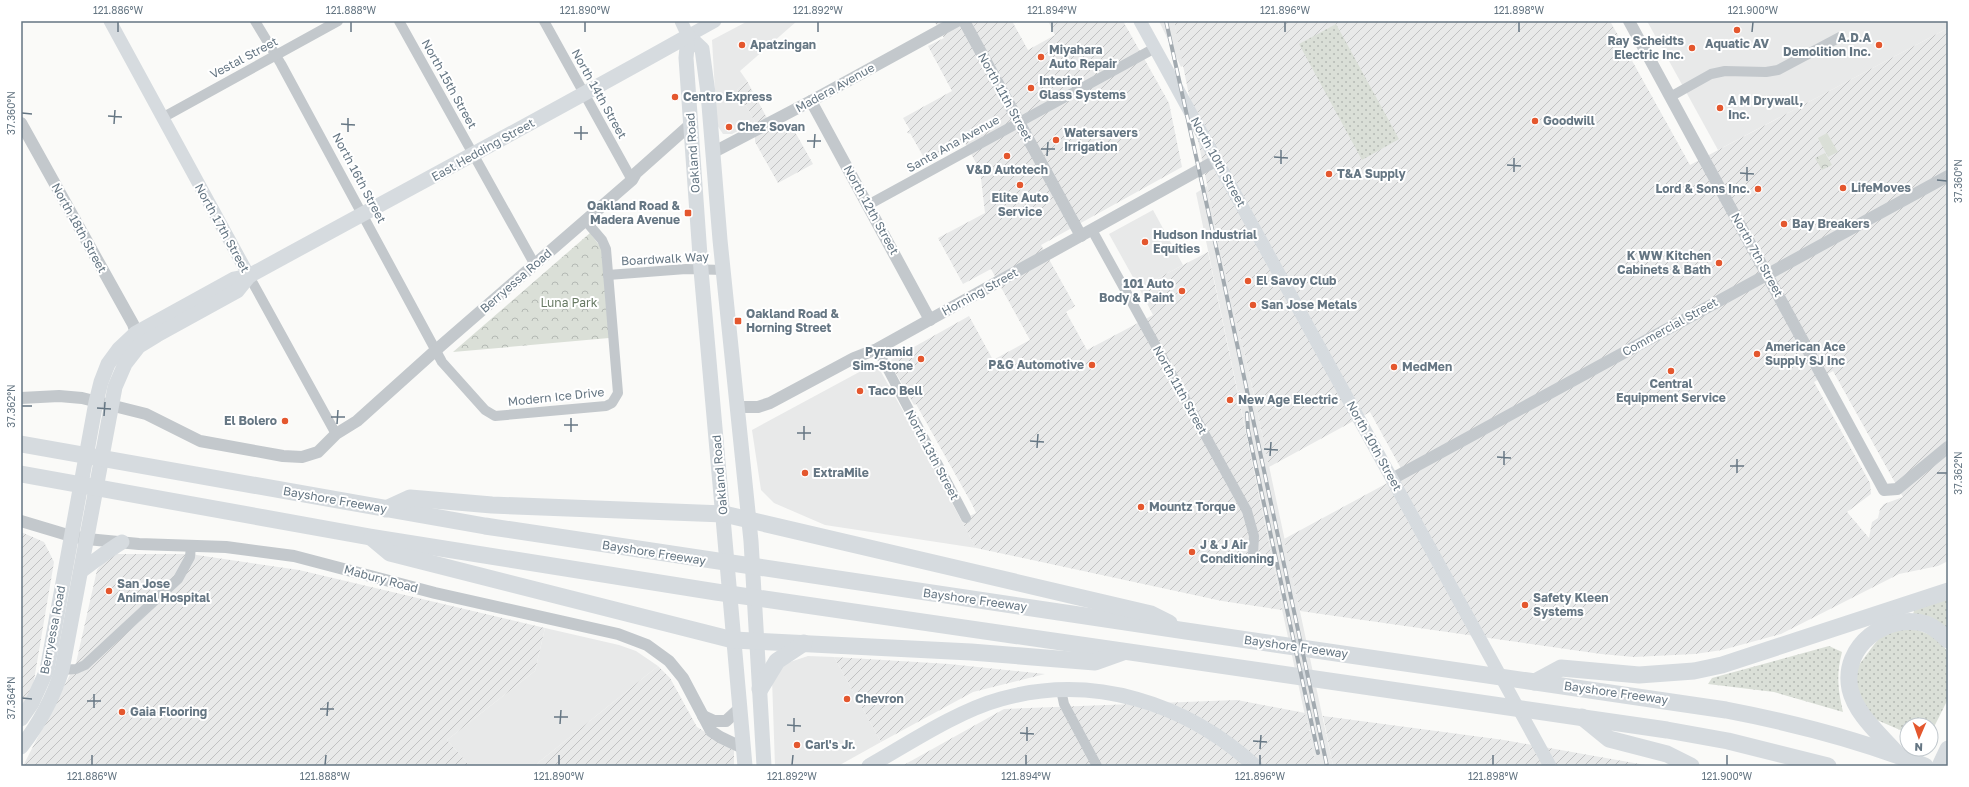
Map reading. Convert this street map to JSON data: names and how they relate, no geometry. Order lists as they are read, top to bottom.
{
  "streets": {
    "highway": ["Bayshore Freeway"],
    "main road": [
      "East Hedding Street",
      "Oakland Road",
      "North 10th Street",
      "North 17th Street",
      "Berryessa Road"
    ],
    "street": [
      "Vestal Street",
      "North 15th Street",
      "Madera Avenue",
      "North 14th Street",
      "North 11th Street",
      "Santa Ana Avenue",
      "North 16th Street",
      "North 12th Street",
      "North 18th Street",
      "North 7th Street",
      "Boardwalk Way",
      "Horning Street",
      "Commercial Street",
      "Modern Ice Drive",
      "North 13th Street",
      "Mabury Road"
    ]
  },
  "crossings": [
    ["Vestal Street", "North 16th Street"],
    ["Vestal Street", "North 17th Street"],
    ["North 15th Street", "East Hedding Street"],
    ["North 15th Street", "Berryessa Road"],
    ["Madera Avenue", "Oakland Road"],
    ["Madera Avenue", "North 12th Street"],
    ["North 14th Street", "East Hedding Street"],
    ["North 14th Street", "Berryessa Road"],
    ["North 11th Street", "Santa Ana Avenue"],
    ["North 11th Street", "Horning Street"],
    ["Santa Ana Avenue", "North 10th Street"],
    ["Santa Ana Avenue", "North 12th Street"],
    ["East Hedding Street", "Oakland Road"],
    ["East Hedding Street", "North 16th Street"],
    ["East Hedding Street", "North 18th Street"],
    ["East Hedding Street", "North 17th Street"],
    ["East Hedding Street", "Berryessa Road"],
    ["East Hedding Street", "Mabury Road"],
    ["Oakland Road", "Boardwalk Way"],
    ["Oakland Road", "Berryessa Road"],
    ["Oakland Road", "Horning Street"],
    ["Oakland Road", "Mabury Road"],
    ["North 10th Street", "Horning Street"],
    ["North 10th Street", "Commercial Street"],
    ["North 16th Street", "Berryessa Road"],
    ["North 16th Street", "Modern Ice Drive"],
    ["North 12th Street", "Horning Street"],
    ["North 17th Street", "Berryessa Road"],
    ["North 7th Street", "Commercial Street"],
    ["Boardwalk Way", "Modern Ice Drive"],
    ["Berryessa Road", "Modern Ice Drive"],
    ["Berryessa Road", "Mabury Road"],
    ["Horning Street", "North 13th Street"]
  ],
  "parks": ["Luna Park"],
  "places": {
    "other": [
      "Aquatic AV",
      "Apatzingan",
      "A.D.A Demolition Inc.",
      "Ray Scheidts Electric Inc.",
      "Miyahara Auto Repair",
      "Interior Glass Systems",
      "Centro Express",
      "A M Drywall, Inc.",
      "Goodwill",
      "Chez Sovan",
      "Watersavers Irrigation",
      "V&D Autotech",
      "T&A Supply",
      "Elite Auto Service",
      "LifeMoves",
      "Lord & Sons Inc.",
      "Bay Breakers",
      "Hudson Industrial Equities",
      "K WW Kitchen Cabinets & Bath",
      "El Savoy Club",
      "101 Auto Body & Paint",
      "San Jose Metals",
      "American Ace Supply SJ Inc",
      "Pyramid Sim-Stone",
      "P&G Automotive",
      "MedMen",
      "Central Equipment Service",
      "Taco Bell",
      "New Age Electric",
      "El Bolero",
      "ExtraMile",
      "Mountz Torque",
      "J & J Air Conditioning",
      "San Jose Animal Hospital",
      "Safety Kleen Systems",
      "Chevron",
      "Gaia Flooring",
      "Carl's Jr."
    ],
    "transit": ["Oakland Road & Madera Avenue", "Oakland Road & Horning Street"]
  },
  "north": "bottom",
  "coordinates": [
    "121.886°W",
    "121.888°W",
    "121.890°W",
    "121.892°W",
    "121.894°W",
    "121.896°W",
    "121.898°W",
    "121.900°W",
    "37.360°N",
    "37.362°N",
    "37.364°N"
  ]
}
